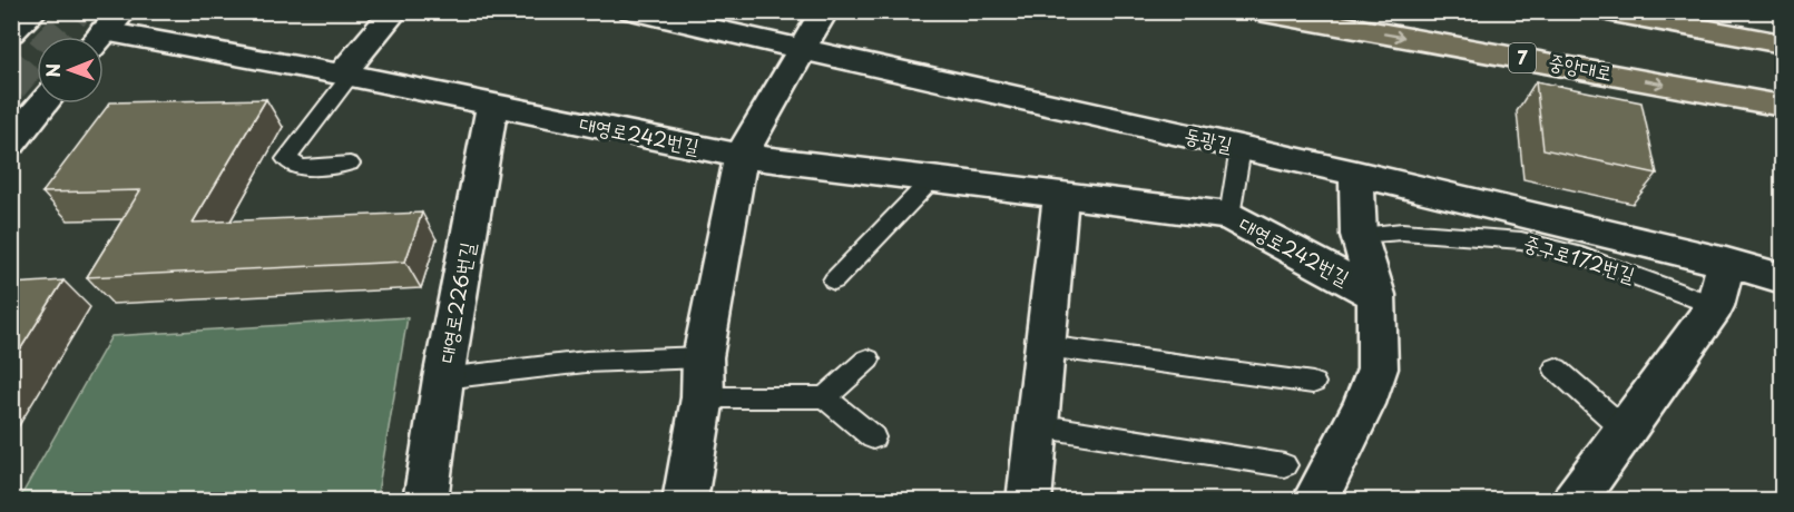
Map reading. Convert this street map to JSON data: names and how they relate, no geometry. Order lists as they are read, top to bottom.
{
  "streets": {
    "main road": ["7", "중앙대로"],
    "street": ["대영로242번길", "동광길", "대영로226번길"],
    "lane": ["중구로172번길"]
  },
  "crossings": [
    ["대영로242번길", "대영로226번길"]
  ],
  "north": "left"
}
